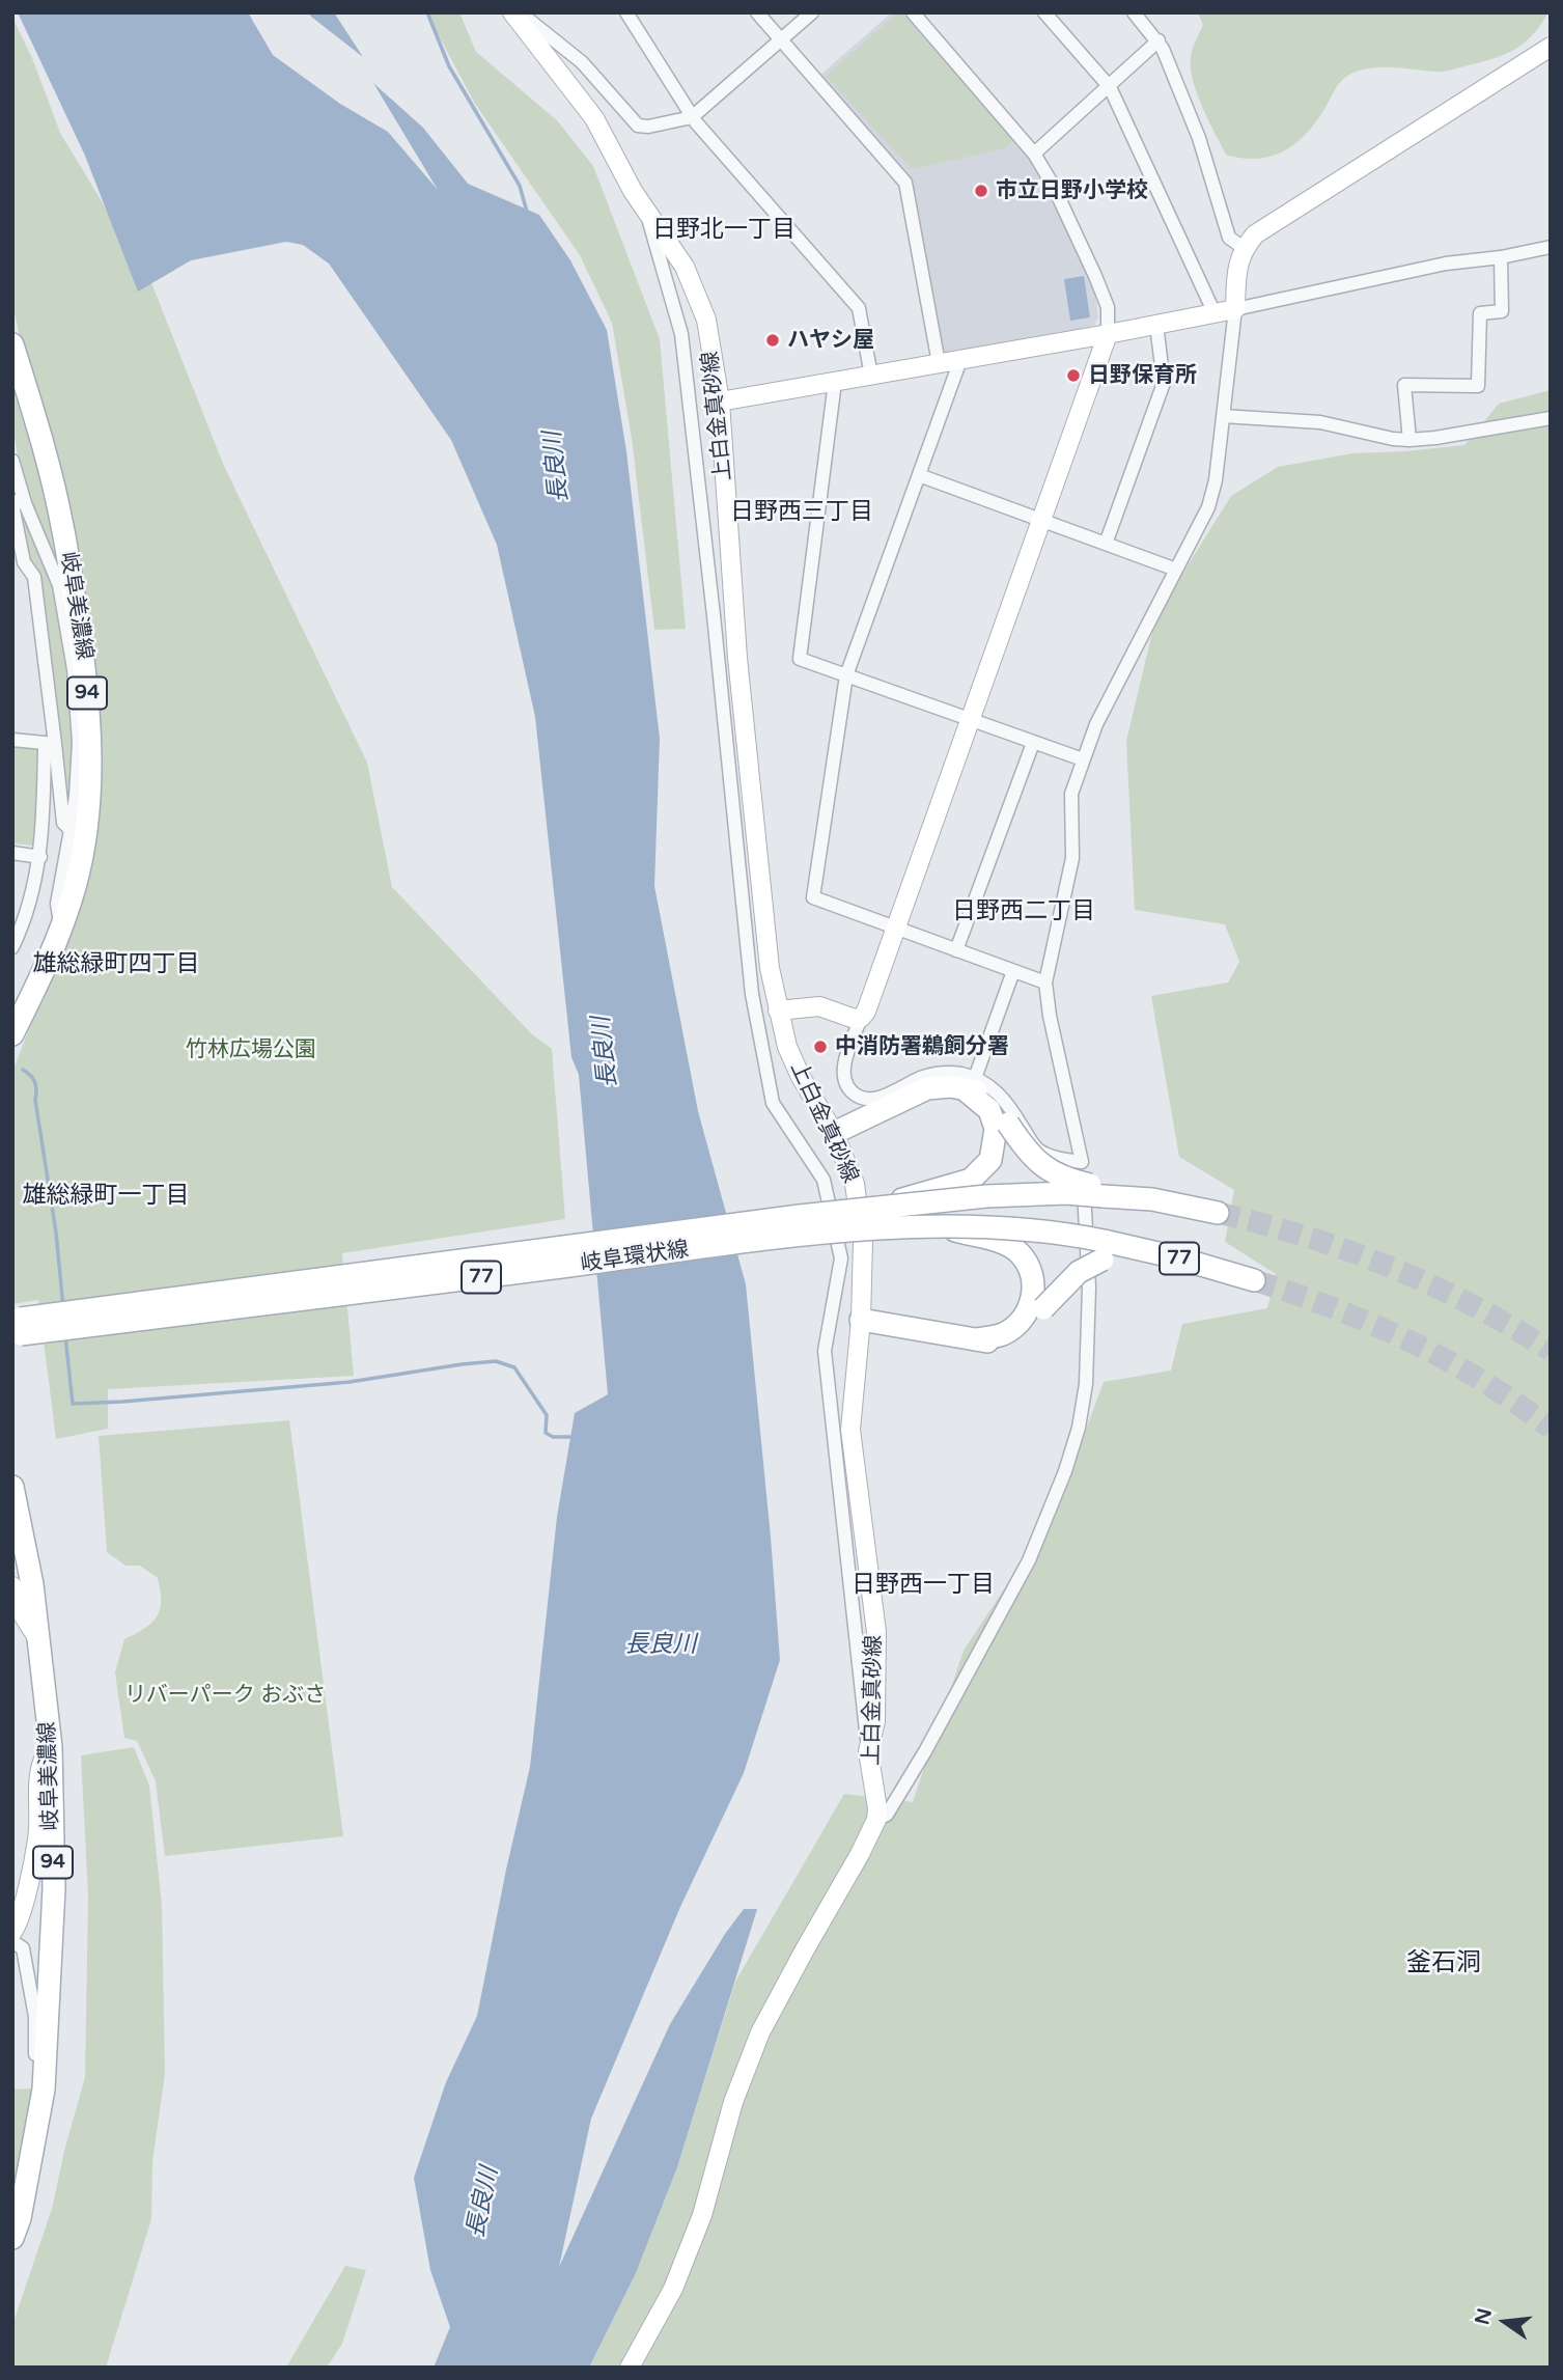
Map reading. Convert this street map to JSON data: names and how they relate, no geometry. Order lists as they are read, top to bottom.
{
  "streets": {
    "main road": [
      "上白金真砂線",
      "岐阜美濃線",
      "94",
      "岐阜環状線",
      "77"
    ]
  },
  "crossings": [
    ["上白金真砂線", "77"],
    ["岐阜環状線", "77"]
  ],
  "districts": [
    "日野北一丁目",
    "日野西三丁目",
    "日野西二丁目",
    "雄総緑町四丁目",
    "雄総緑町一丁目",
    "日野西一丁目",
    "釜石洞"
  ],
  "water": ["長良川"],
  "parks": ["竹林広場公園", "リバーパーク おぶさ"],
  "places": [
    "市立日野小学校",
    "ハヤシ屋",
    "日野保育所",
    "中消防署鵜飼分署"
  ],
  "north": "left"
}
